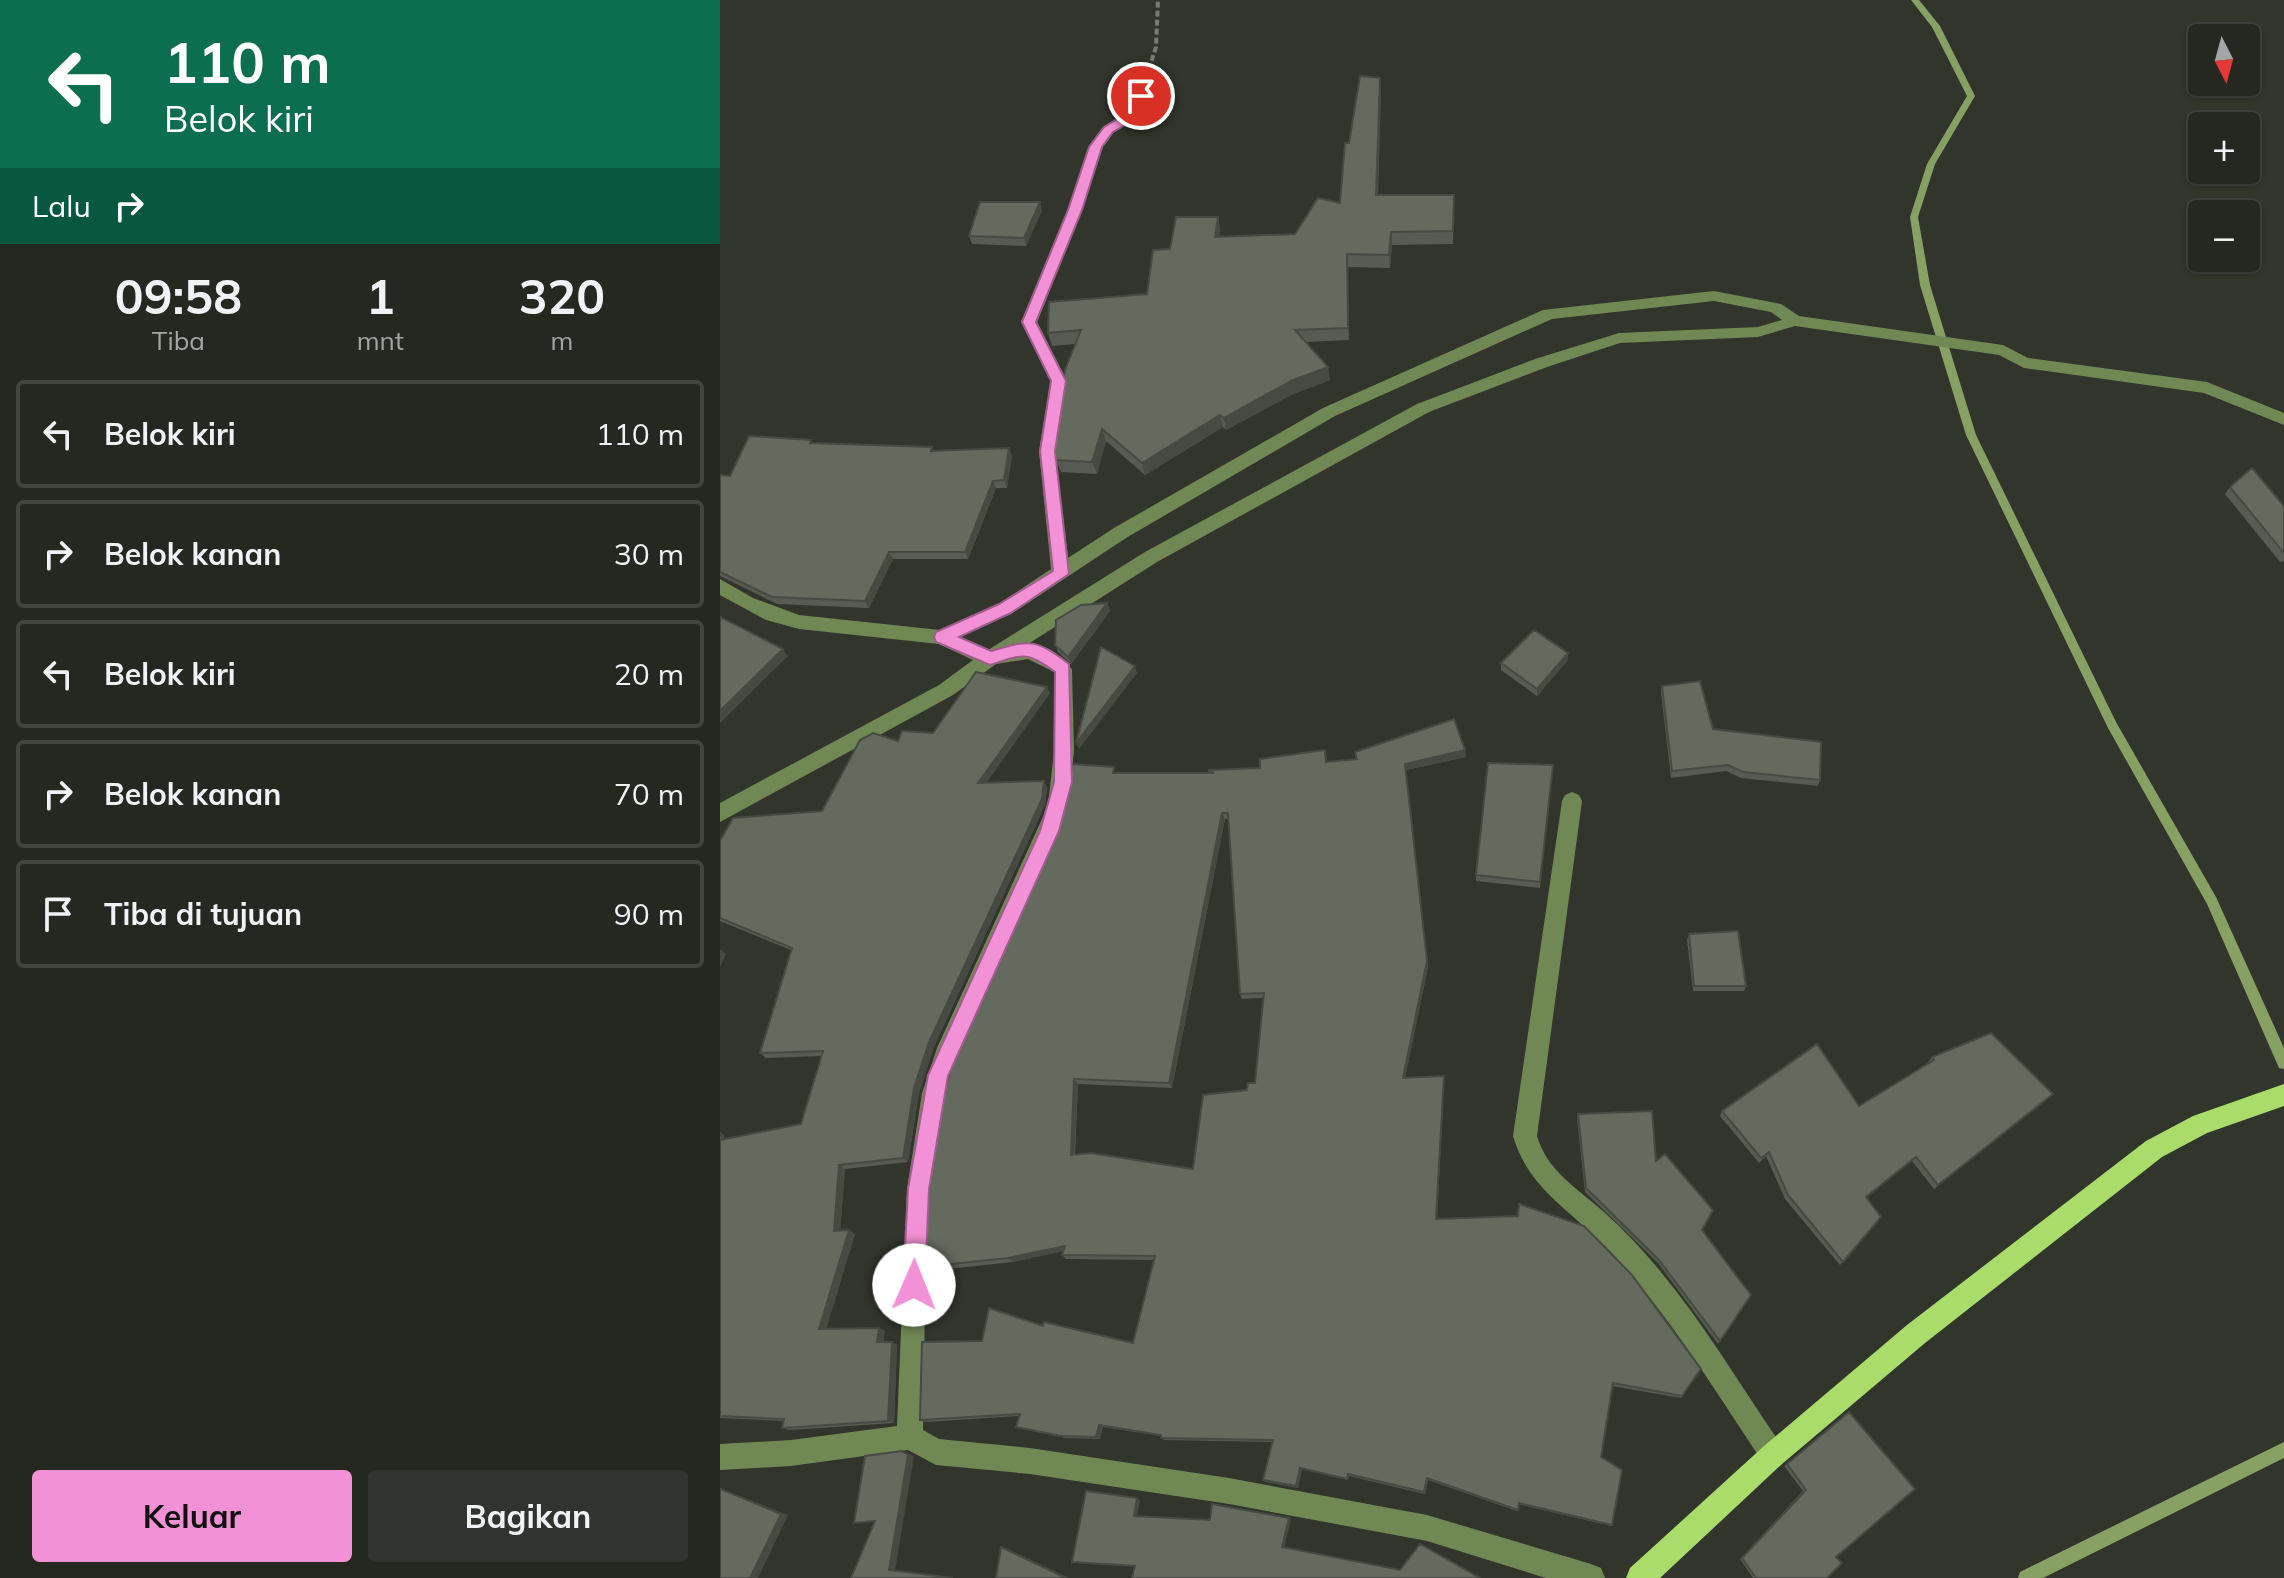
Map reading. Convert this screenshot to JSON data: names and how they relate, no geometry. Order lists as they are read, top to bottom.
{
  "north": "bottom",
  "page": {
    "turn": ["110 m", "Belok kiri"],
    "map_buttons": ["+", "−"],
    "then": "Lalu",
    "eta": [
      "09:58",
      "Tiba",
      "1",
      "mnt",
      "320",
      "m"
    ],
    "list": [
      {
        "name": "Belok kiri",
        "value": "110 m"
      },
      {
        "name": "Belok kanan",
        "value": "30 m"
      },
      {
        "name": "Belok kiri",
        "value": "20 m"
      },
      {
        "name": "Belok kanan",
        "value": "70 m"
      },
      {
        "name": "Tiba di tujuan",
        "value": "90 m"
      }
    ],
    "buttons": ["Keluar", "Bagikan"]
  }
}
